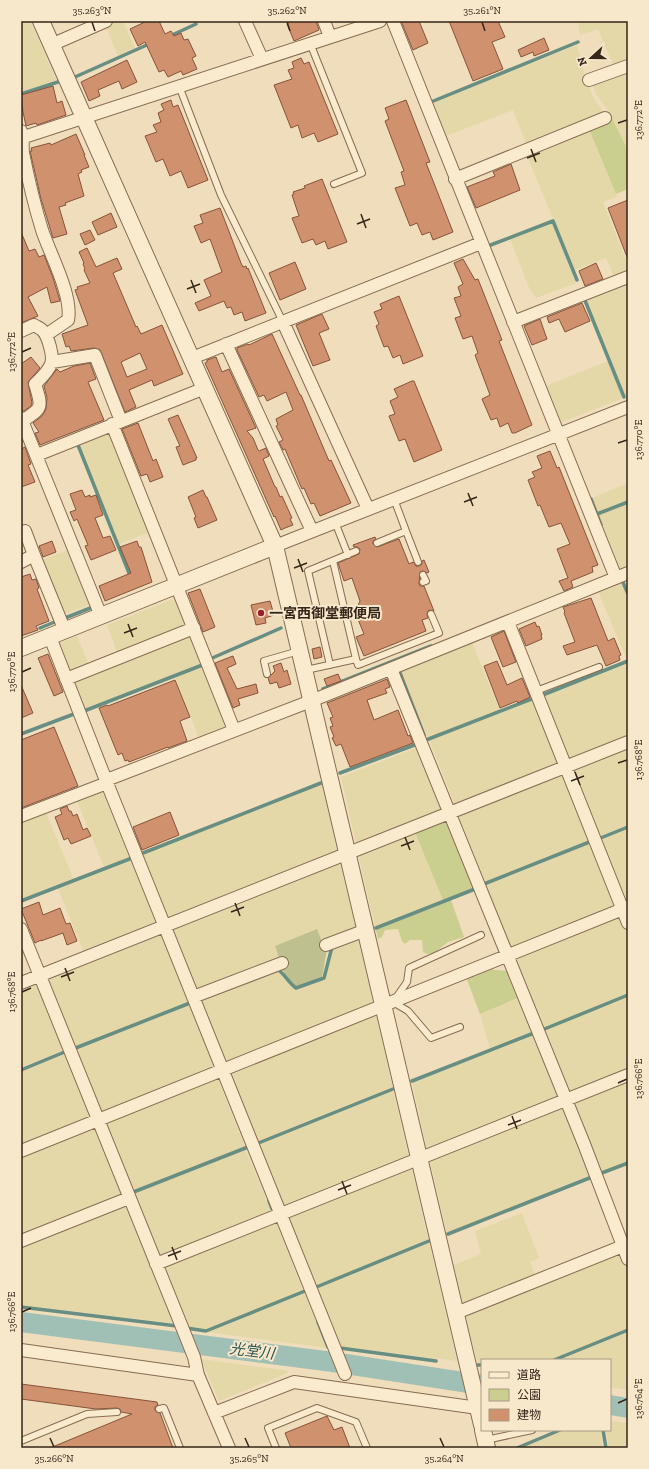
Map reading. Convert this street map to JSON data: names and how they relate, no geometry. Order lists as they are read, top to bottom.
{
  "water": ["光堂川"],
  "places": ["一宮西御堂郵便局"],
  "legend": ["道路", "公園", "建物"],
  "north": "left",
  "coordinates": [
    "35.263°N",
    "35.262°N",
    "35.261°N",
    "136.772°E",
    "136.770°E",
    "136.768°E",
    "136.766°E",
    "136.764°E",
    "35.266°N",
    "35.265°N",
    "35.264°N"
  ]
}
